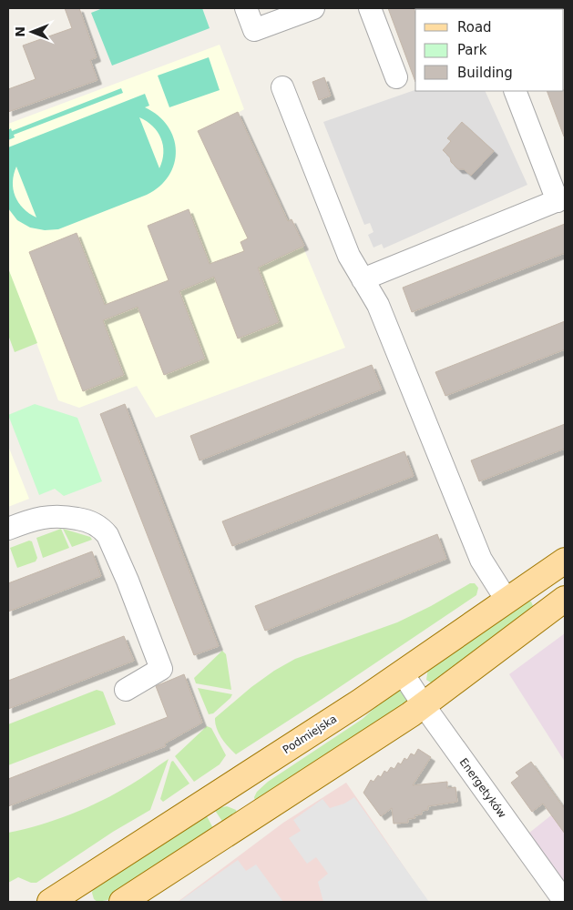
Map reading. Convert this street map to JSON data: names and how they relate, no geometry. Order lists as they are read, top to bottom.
{
  "streets": {
    "main road": ["Podmiejska"],
    "street": ["Energetyków"]
  },
  "crossings": [
    ["Podmiejska", "Energetyków"]
  ],
  "legend": ["Road", "Park", "Building"],
  "north": "left"
}
